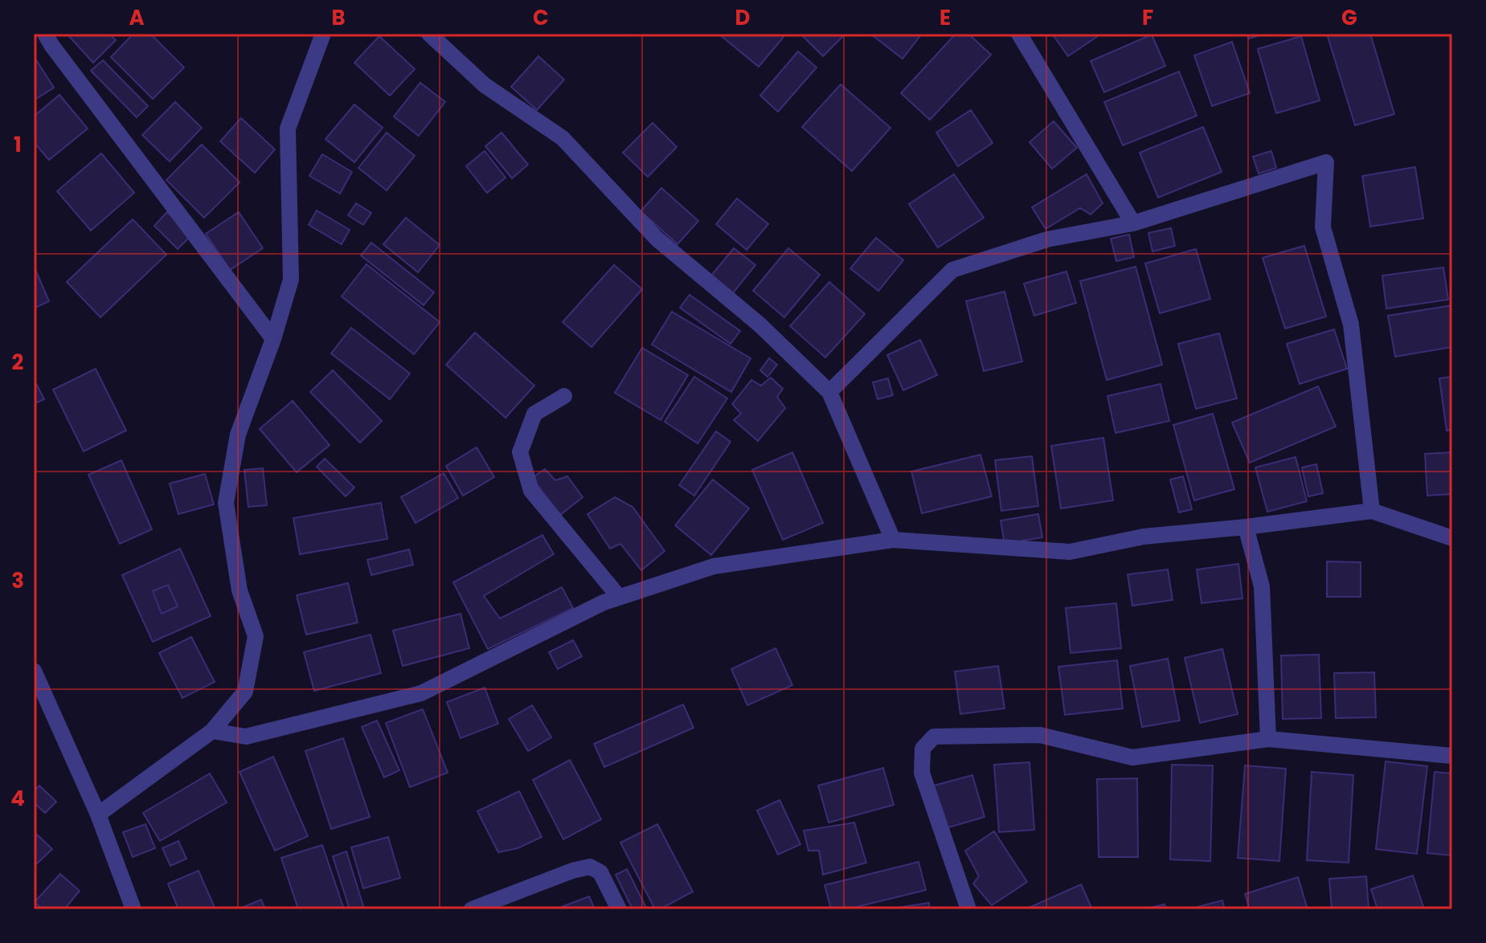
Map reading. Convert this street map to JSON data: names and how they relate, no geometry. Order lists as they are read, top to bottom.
{
  "grid": {
    "columns": [
      "A",
      "B",
      "C",
      "D",
      "E",
      "F",
      "G"
    ],
    "rows": [
      "1",
      "2",
      "3",
      "4"
    ]
  }
}
